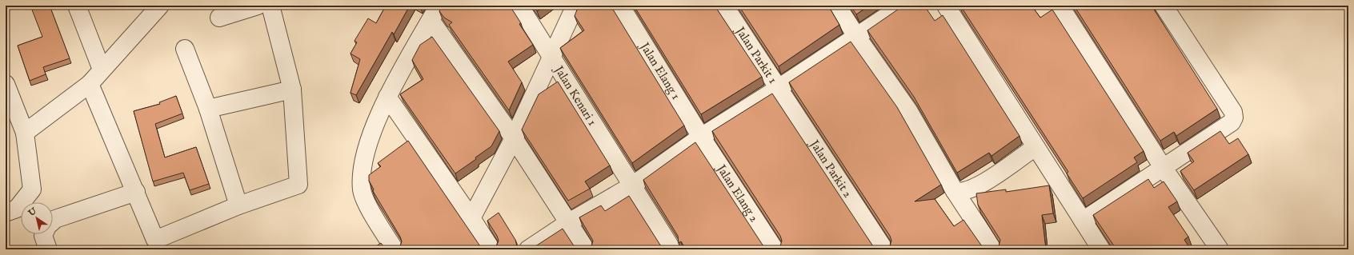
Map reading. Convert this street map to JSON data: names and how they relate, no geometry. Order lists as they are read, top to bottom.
{
  "streets": {
    "street": [
      "Jalan Parkit 1",
      "Jalan Elang 1",
      "Jalan Kenari 1",
      "Jalan Parkit 2",
      "Jalan Elang 2"
    ]
  },
  "crossings": [
    ["Jalan Parkit 1", "Jalan Parkit 2"],
    ["Jalan Elang 1", "Jalan Elang 2"]
  ],
  "north": "top left"
}
